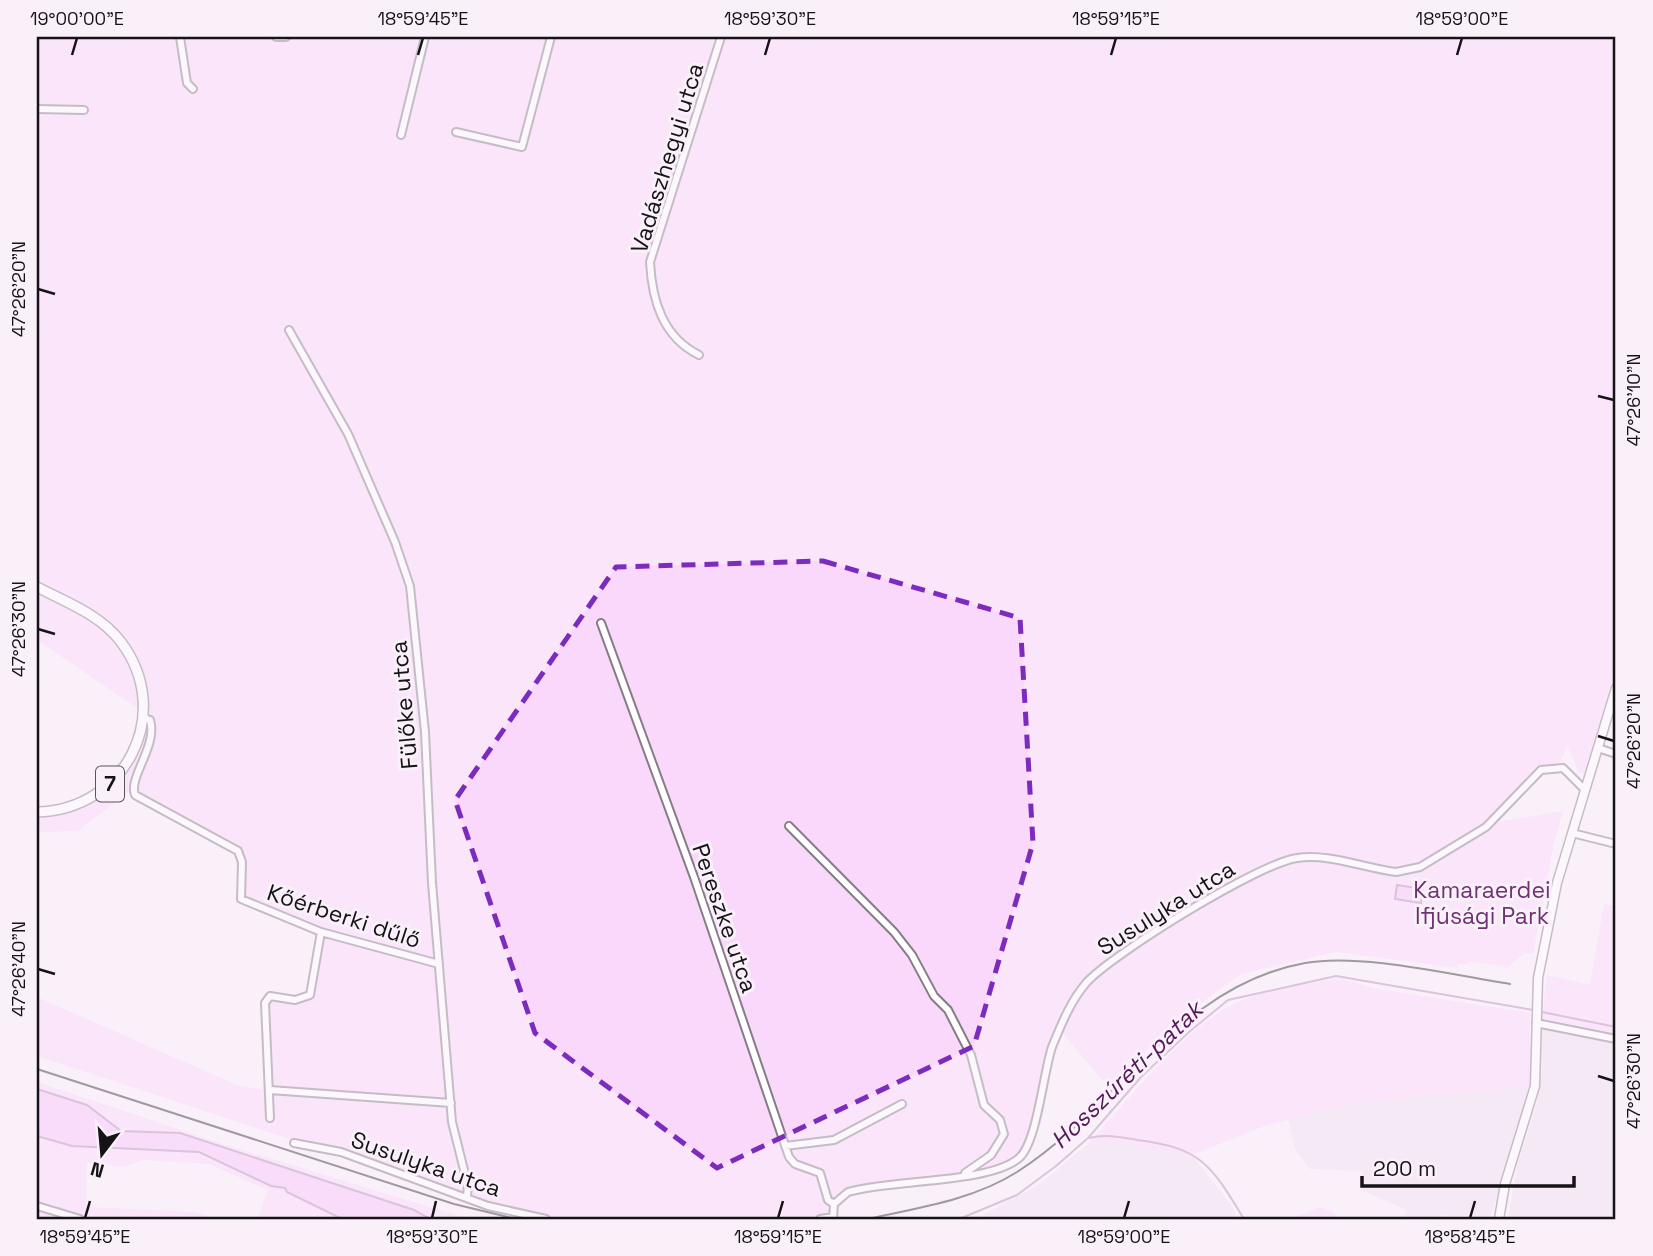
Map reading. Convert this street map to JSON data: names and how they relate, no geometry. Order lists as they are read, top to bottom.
{
  "streets": {
    "main road": ["7"],
    "street": [
      "Vadászhegyi utca",
      "Fülőke utca",
      "Susulyka utca",
      "Kőérberki dűlő",
      "Pereszke utca"
    ]
  },
  "crossings": [
    ["Fülőke utca", "Susulyka utca"],
    ["Fülőke utca", "Kőérberki dűlő"],
    ["7", "Kőérberki dűlő"],
    ["Susulyka utca", "Pereszke utca"]
  ],
  "water": ["Hosszúréti-patak"],
  "parks": ["Kamaraerdei Ifjúsági Park"],
  "scale_bar": "200 m",
  "north": "bottom",
  "coordinates": [
    "19°00'00\"E",
    "18°59'45\"E",
    "18°59'30\"E",
    "18°59'15\"E",
    "18°59'00\"E",
    "47°26'20\"N",
    "47°26'10\"N",
    "47°26'30\"N",
    "47°26'40\"N",
    "18°58'45\"E"
  ]
}
